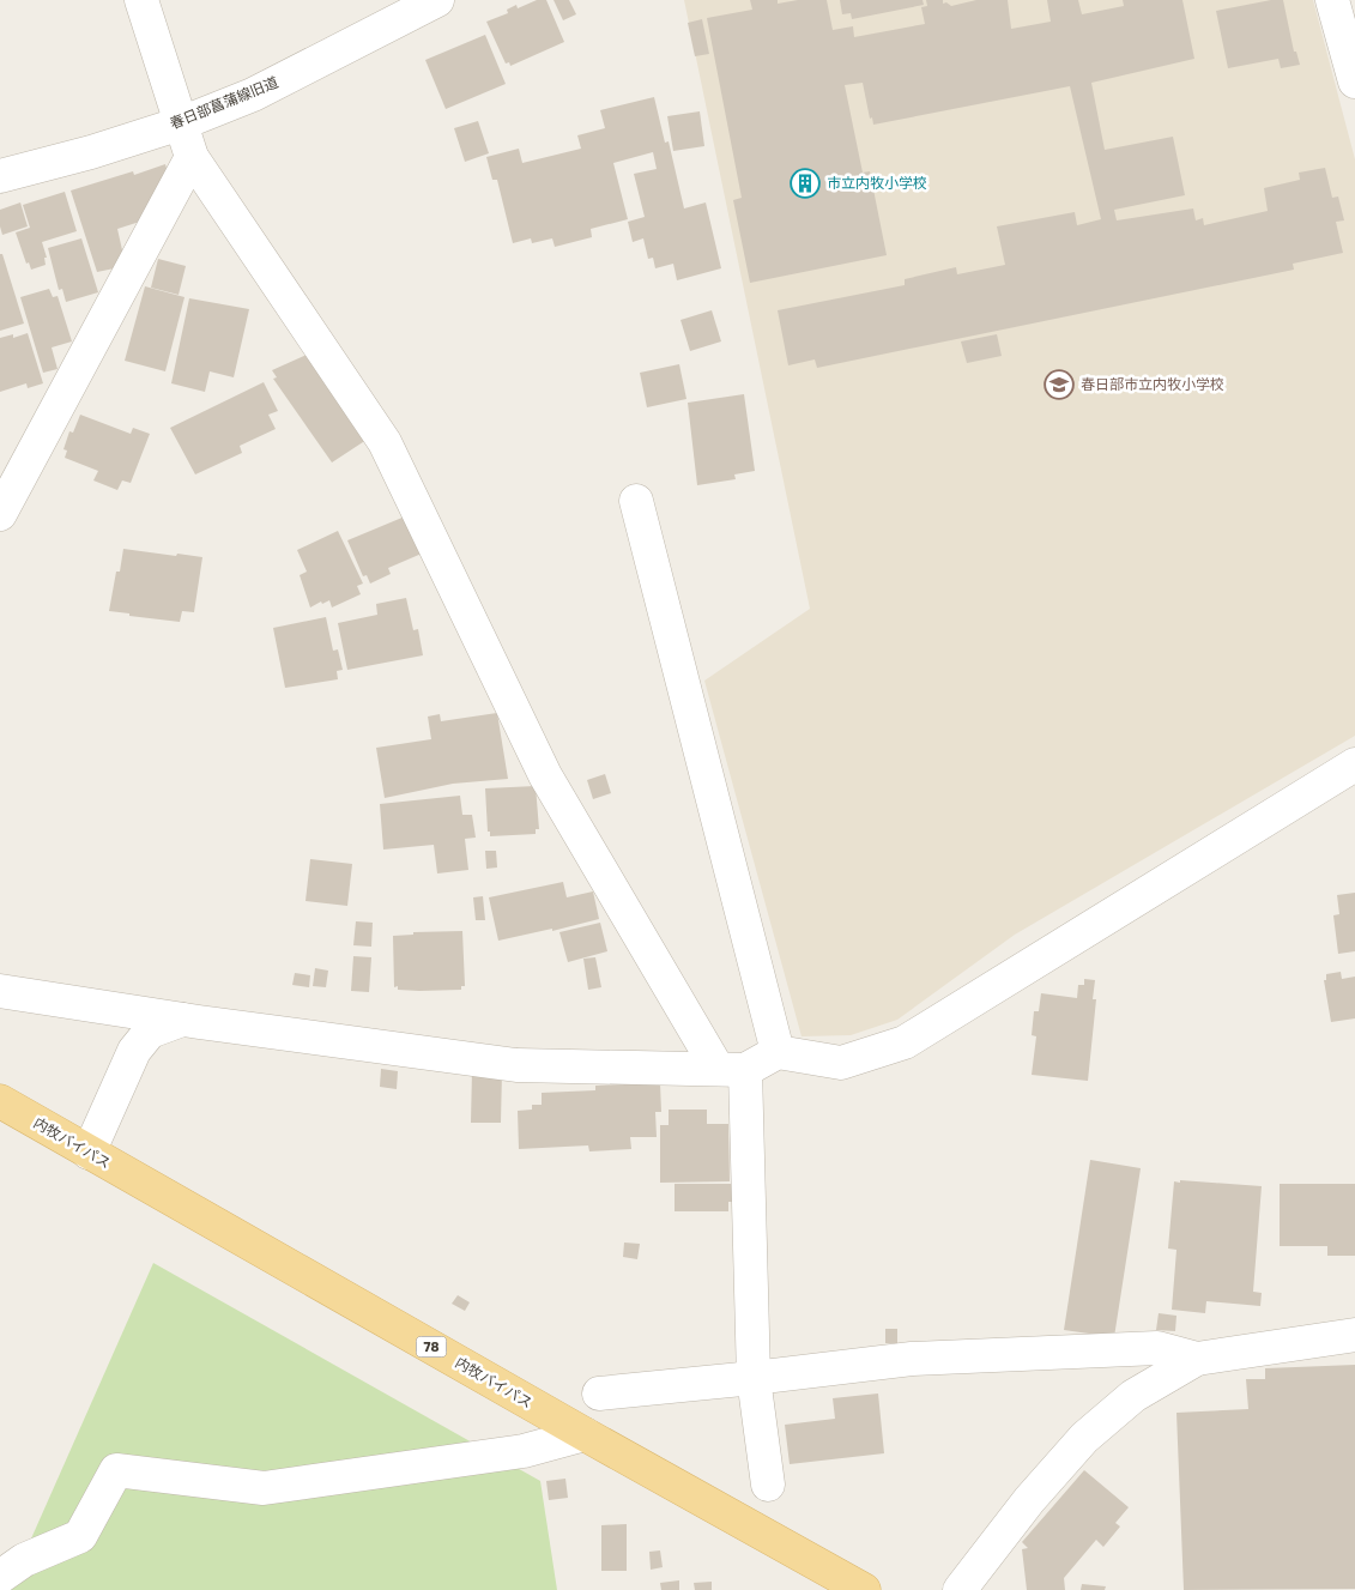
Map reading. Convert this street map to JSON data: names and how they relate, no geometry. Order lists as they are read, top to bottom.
{
  "streets": {
    "main road": ["内牧バイパス", "78"],
    "street": ["春日部菖蒲線旧道"]
  },
  "places": {
    "building": ["市立内牧小学校"],
    "school or university": ["春日部市立内牧小学校"]
  }
}
